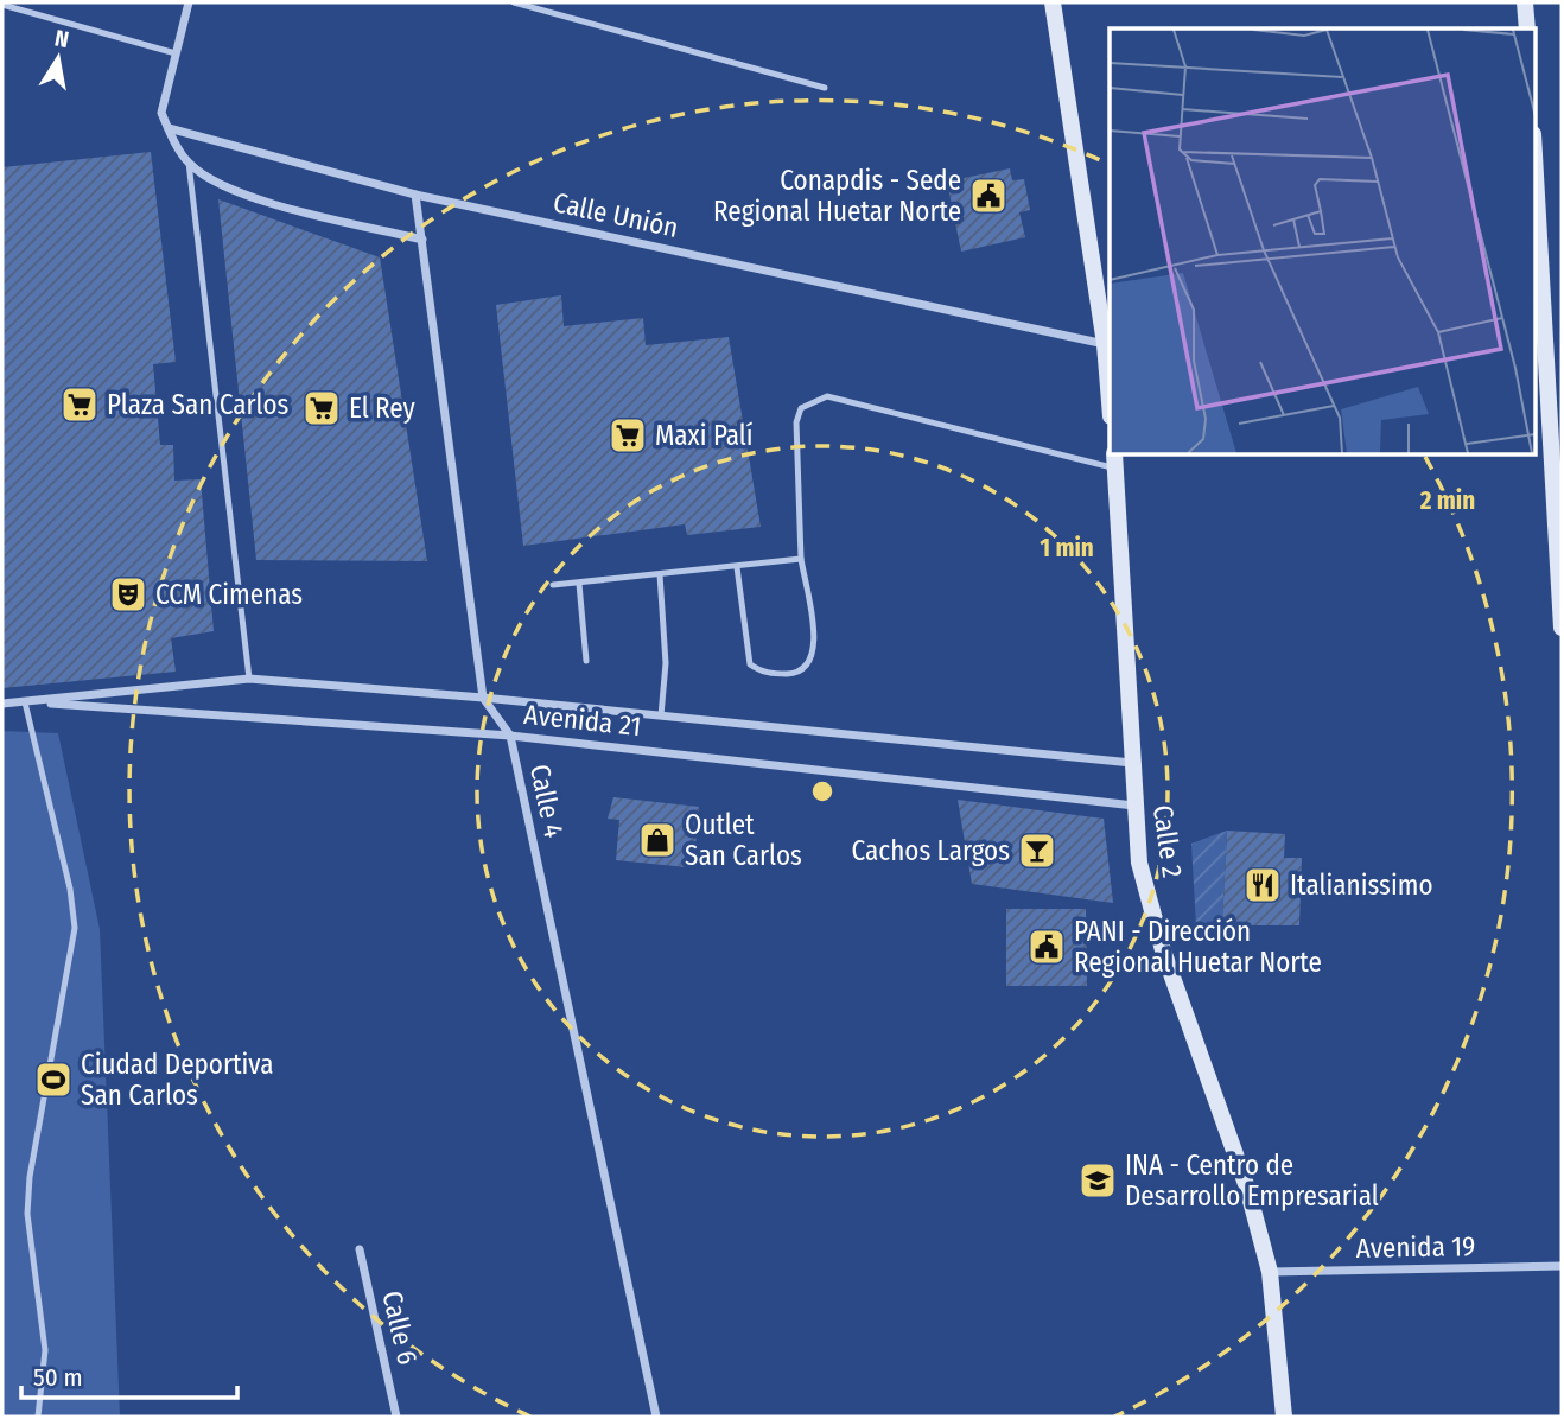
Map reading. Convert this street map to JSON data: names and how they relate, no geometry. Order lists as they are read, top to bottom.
{
  "streets": {
    "main road": ["Calle 2"],
    "street": [
      "Calle Unión",
      "Avenida 21",
      "Calle 4",
      "Avenida 19",
      "Calle 6"
    ]
  },
  "crossings": [
    ["Calle Unión", "Calle 4"],
    ["Avenida 21", "Calle 4"],
    ["Avenida 21", "Calle 2"],
    ["Calle 2", "Avenida 19"]
  ],
  "places": {
    "public building": ["Conapdis - Sede Regional Huetar Norte", "PANI - Dirección Regional Huetar Norte"],
    "supermarket": ["Plaza San Carlos", "El Rey", "Maxi Palí"],
    "theatre": ["CCM Cimenas"],
    "shop": ["Outlet San Carlos"],
    "bar": ["Cachos Largos"],
    "restaurant": ["Italianissimo"],
    "sports": ["Ciudad Deportiva San Carlos"],
    "school or university": ["INA - Centro de Desarrollo Empresarial"]
  },
  "scale_bar": "50 m",
  "north": "top",
  "rings": ["2 min", "1 min"]
}
